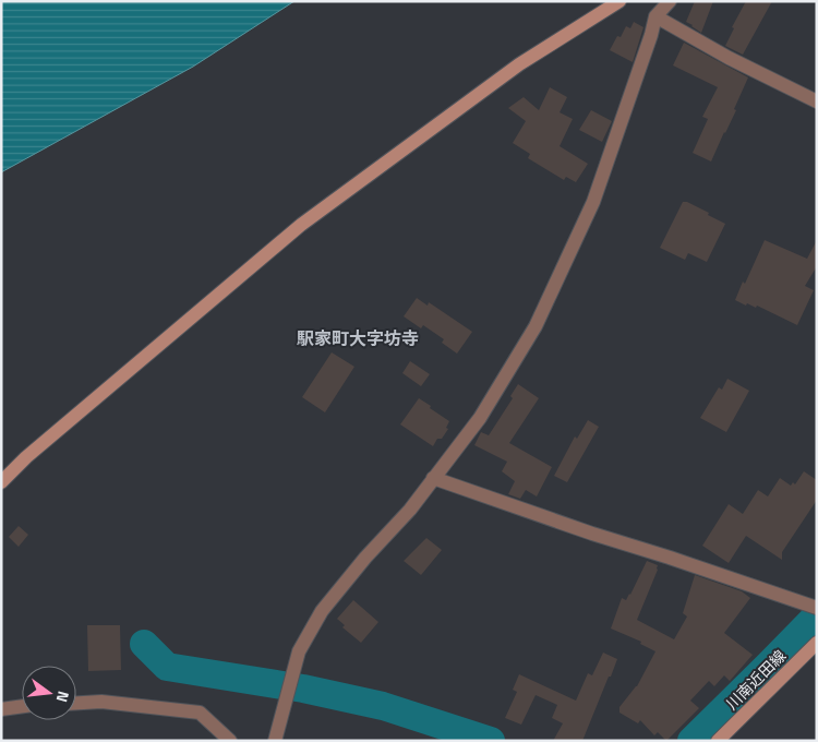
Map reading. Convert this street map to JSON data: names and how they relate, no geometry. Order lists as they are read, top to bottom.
{
  "streets": {
    "street": ["川南近田線"]
  },
  "districts": ["駅家町大字坊寺"],
  "north": "right"
}
